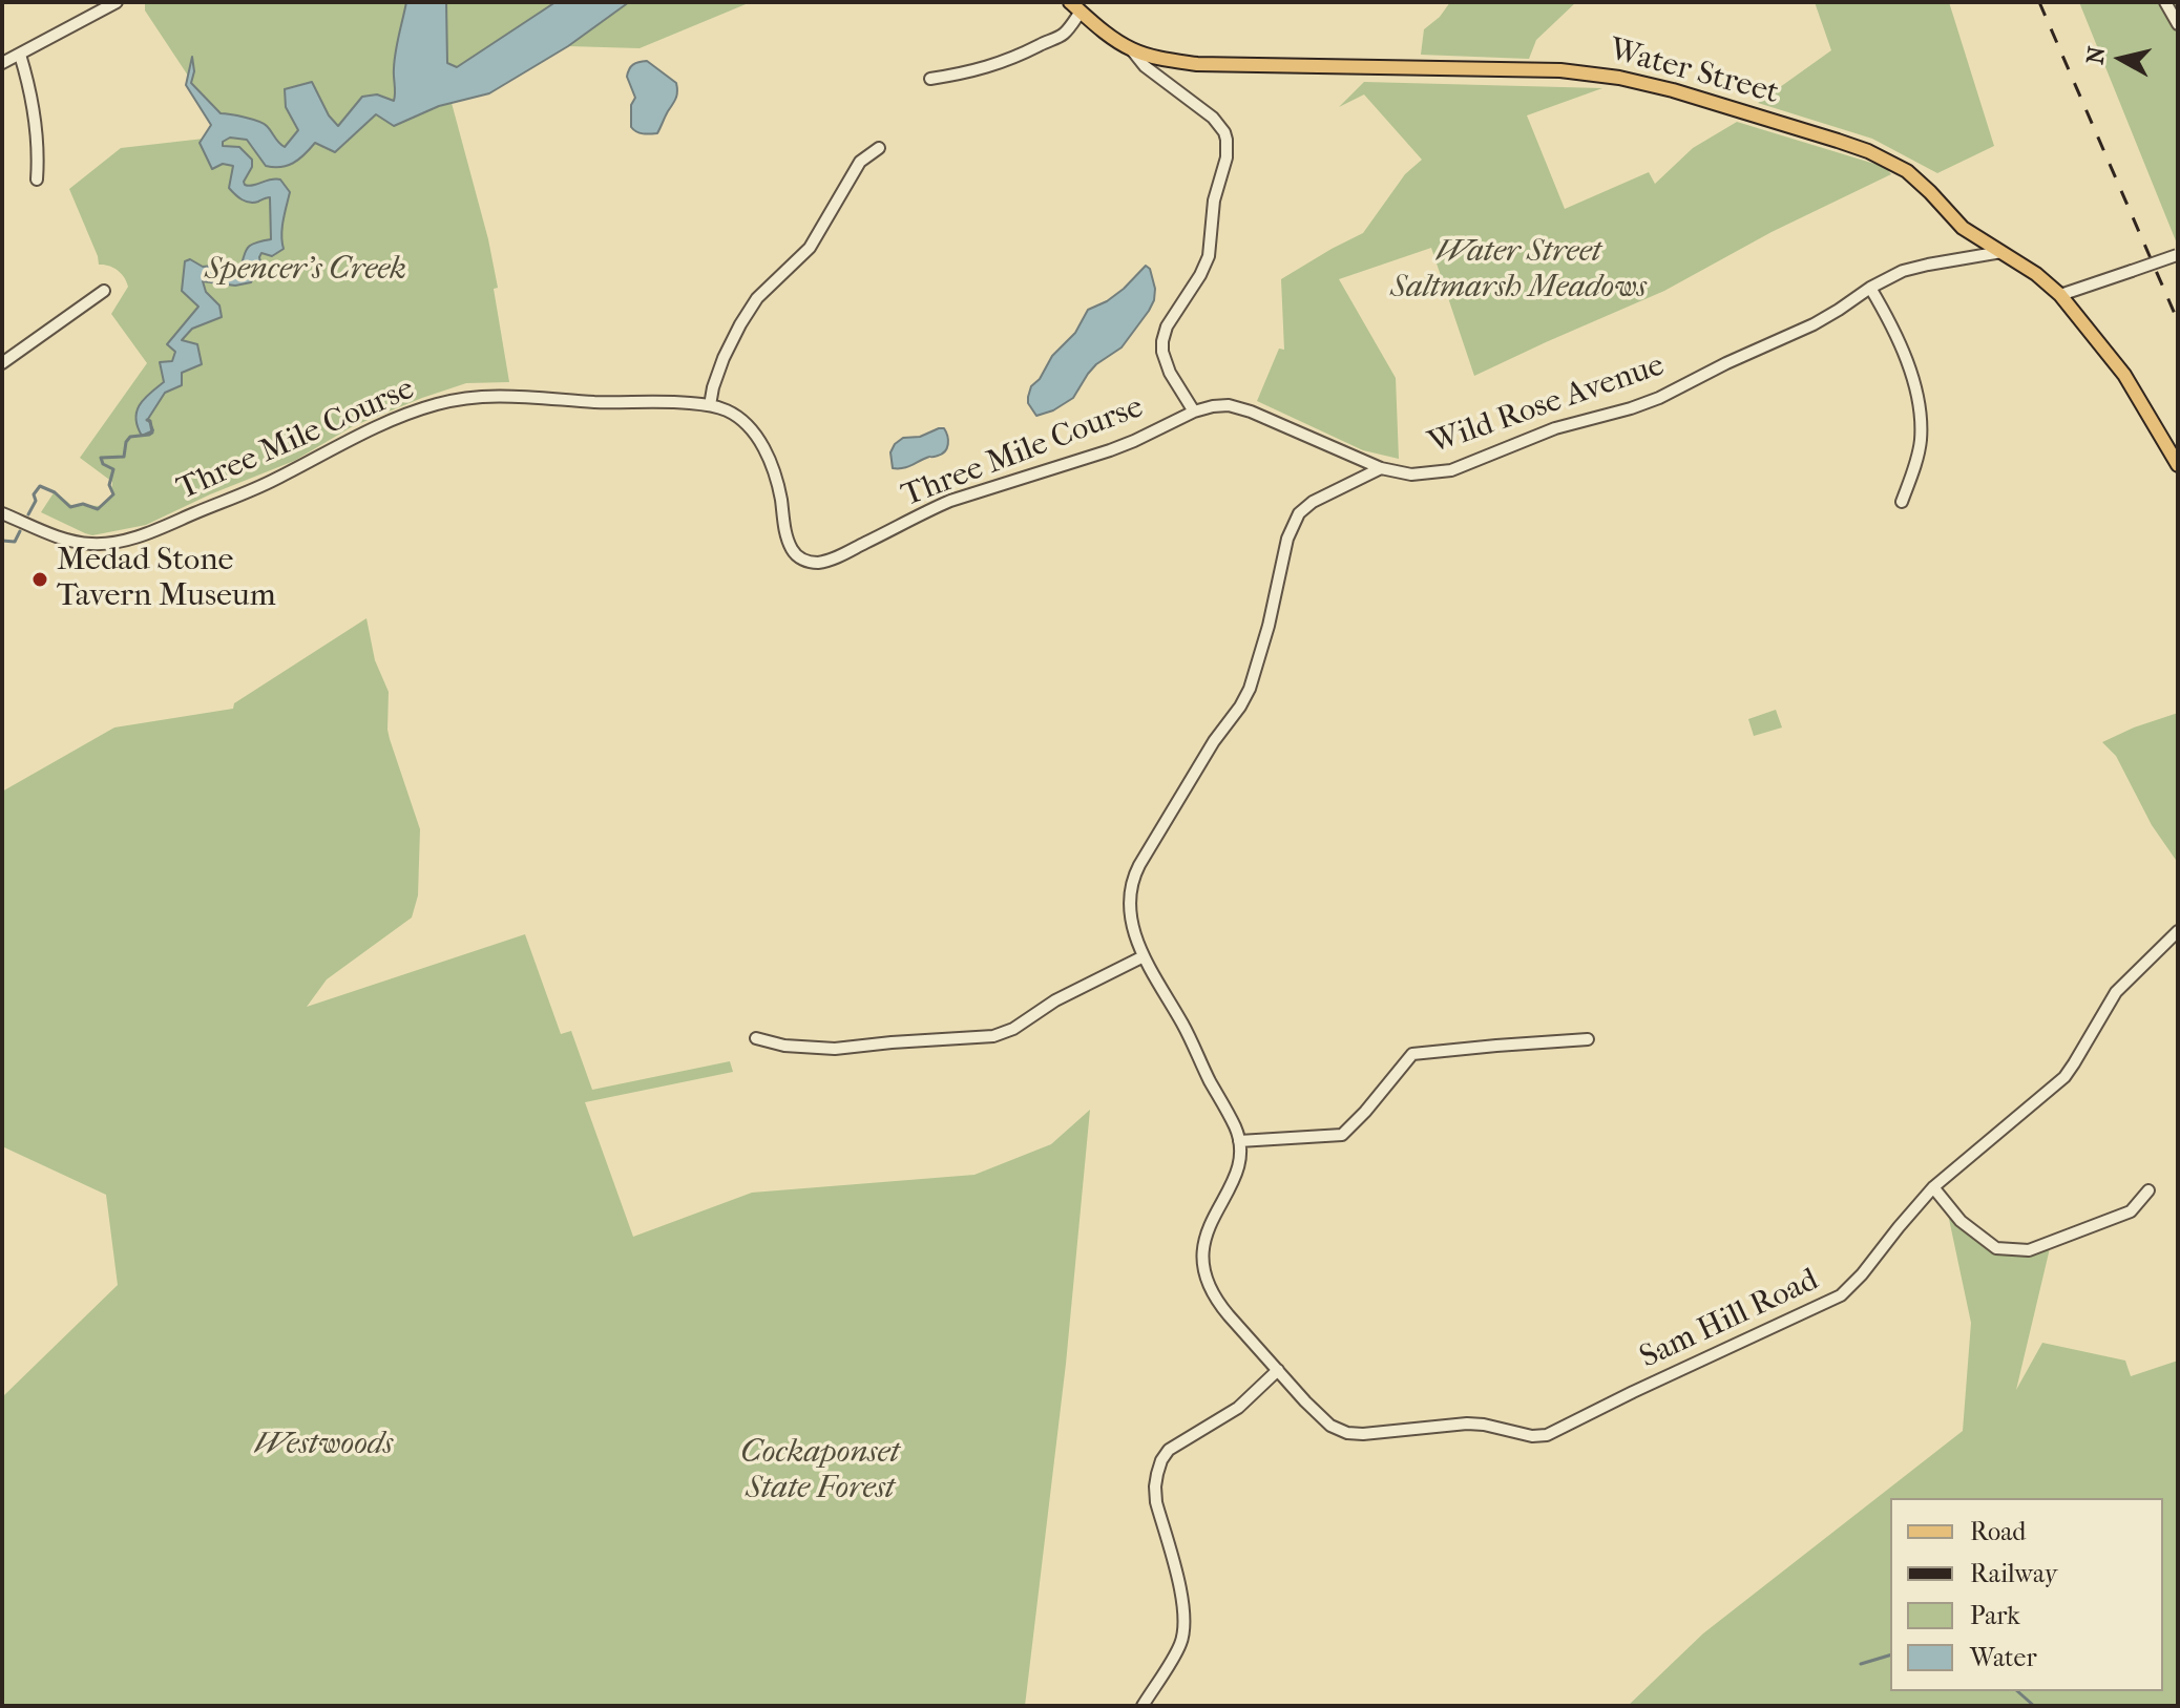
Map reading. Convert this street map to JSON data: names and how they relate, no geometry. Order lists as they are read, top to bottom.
{
  "streets": {
    "main road": ["Water Street"],
    "street": ["Wild Rose Avenue", "Three Mile Course", "Sam Hill Road"]
  },
  "crossings": [
    ["Water Street", "Wild Rose Avenue"],
    ["Wild Rose Avenue", "Three Mile Course"]
  ],
  "parks": [
    "Water Street Saltmarsh Meadows",
    "Spencer's Creek",
    "Westwoods",
    "Cockaponset State Forest"
  ],
  "places": ["Medad Stone Tavern Museum"],
  "legend": [
    "Road",
    "Railway",
    "Park",
    "Water"
  ],
  "north": "left"
}
